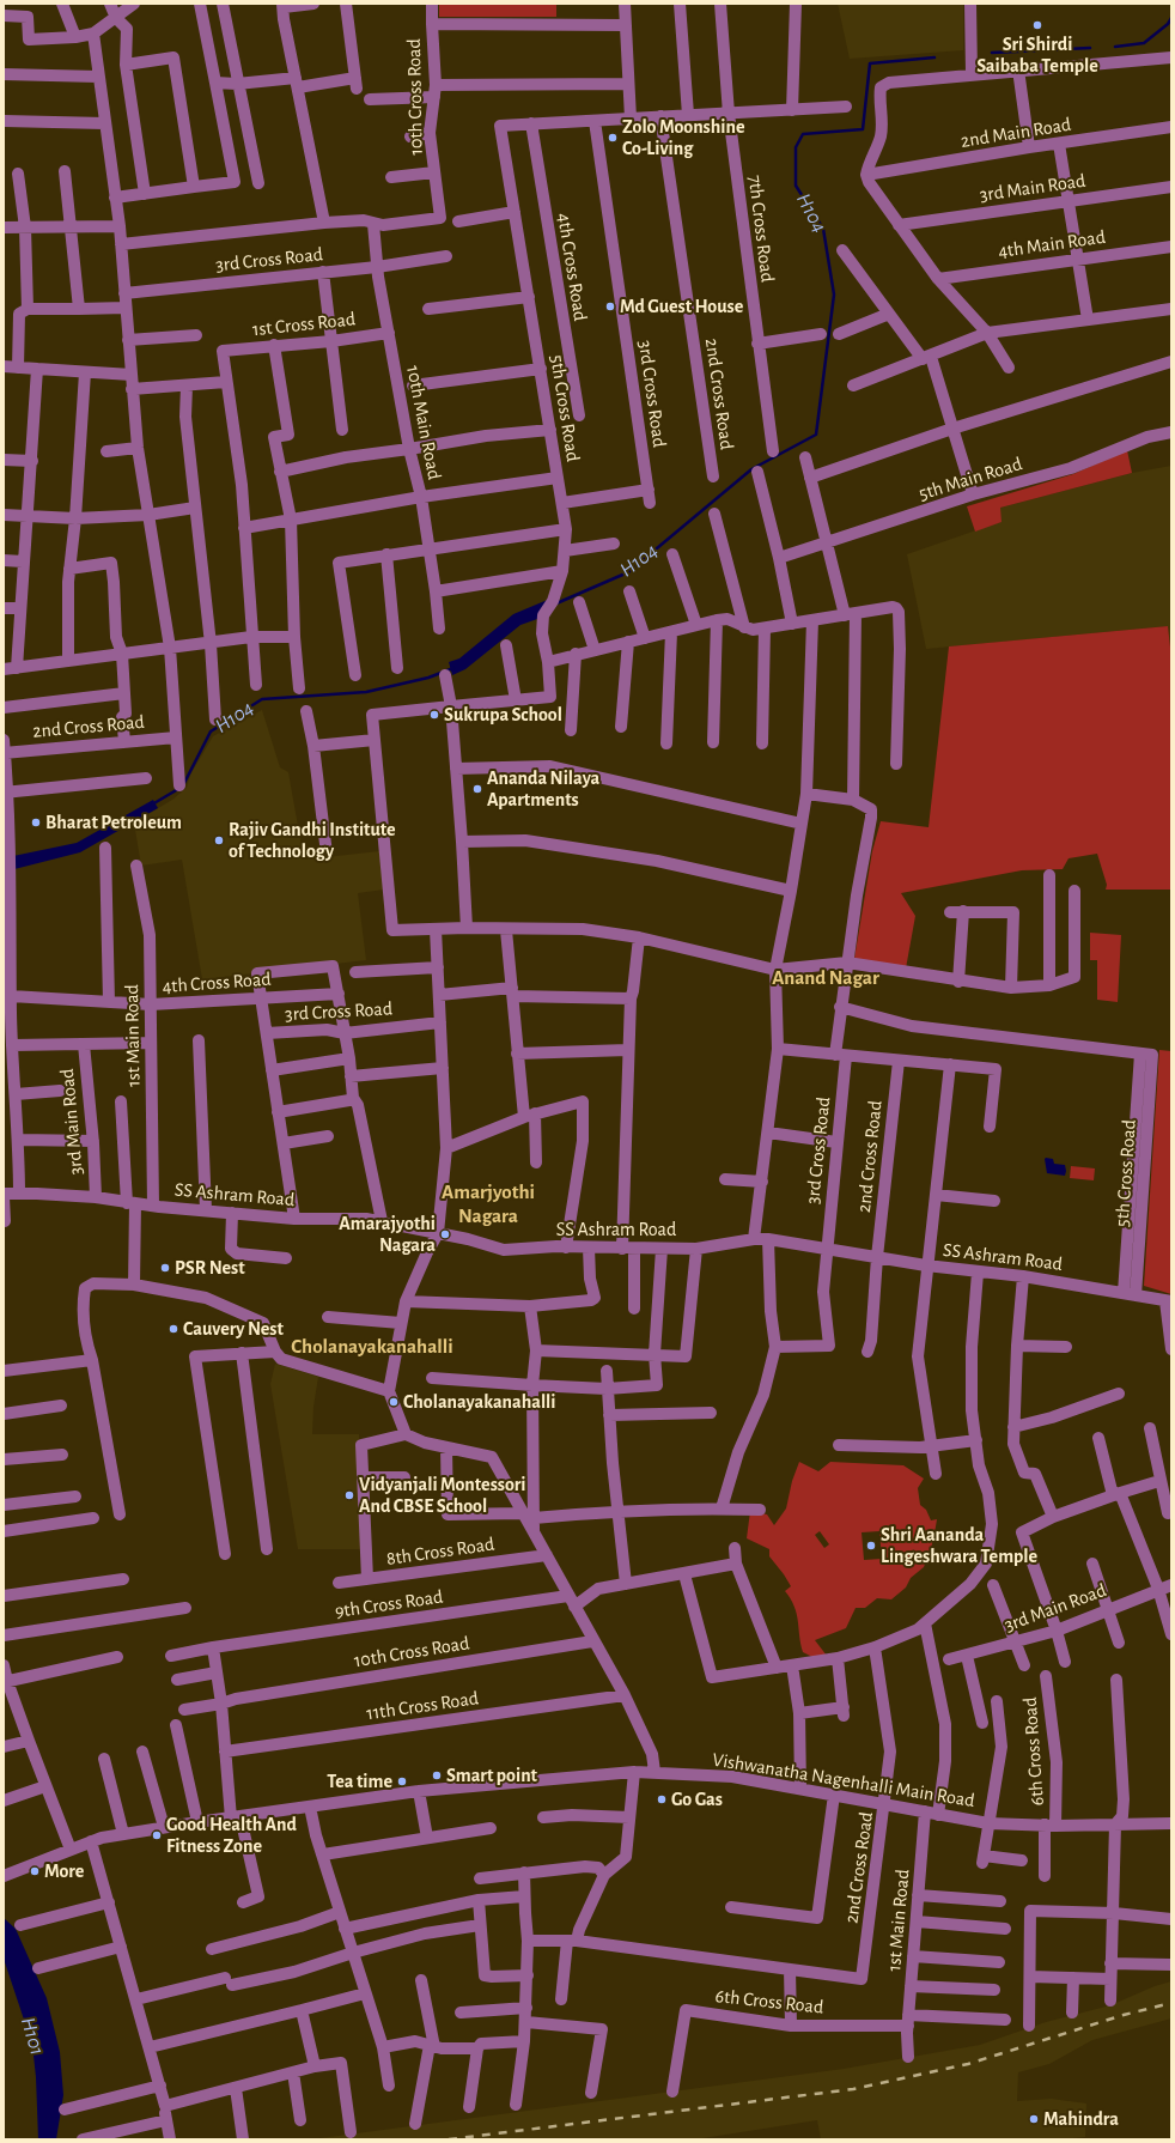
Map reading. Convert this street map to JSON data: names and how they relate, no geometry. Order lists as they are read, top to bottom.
{
  "streets": {
    "street": [
      "10th Cross Road",
      "2nd Main Road",
      "3rd Main Road",
      "7th Cross Road",
      "4th Main Road",
      "3rd Cross Road",
      "4th Cross Road",
      "1st Cross Road",
      "2nd Cross Road",
      "5th Cross Road",
      "10th Main Road",
      "5th Main Road",
      "1st Main Road",
      "SS Ashram Road",
      "8th Cross Road",
      "9th Cross Road",
      "11th Cross Road",
      "6th Cross Road",
      "Vishwanatha Nagenhalli Main Road"
    ]
  },
  "crossings": [
    ["10th Cross Road", "10th Main Road"],
    ["3rd Main Road", "SS Ashram Road"],
    ["3rd Cross Road", "5th Cross Road"],
    ["3rd Cross Road", "10th Main Road"],
    ["3rd Cross Road", "SS Ashram Road"],
    ["4th Cross Road", "5th Cross Road"],
    ["4th Cross Road", "1st Main Road"],
    ["1st Cross Road", "10th Main Road"],
    ["2nd Cross Road", "SS Ashram Road"],
    ["2nd Cross Road", "Vishwanatha Nagenhalli Main Road"],
    ["5th Cross Road", "SS Ashram Road"],
    ["1st Main Road", "SS Ashram Road"],
    ["1st Main Road", "6th Cross Road"],
    ["1st Main Road", "Vishwanatha Nagenhalli Main Road"],
    ["6th Cross Road", "Vishwanatha Nagenhalli Main Road"]
  ],
  "districts": ["Anand Nagar", "Amarjyothi Nagara", "Cholanayakanahalli"],
  "water": ["H104", "H101"],
  "places": [
    "Sri Shirdi Saibaba Temple",
    "Zolo Moonshine Co-Living",
    "Md Guest House",
    "Sukrupa School",
    "Ananda Nilaya Apartments",
    "Bharat Petroleum",
    "Rajiv Gandhi Institute of Technology",
    "Amarajyothi Nagara",
    "PSR Nest",
    "Cauvery Nest",
    "Cholanayakanahalli",
    "Vidyanjali Montessori And CBSE School",
    "Shri Aananda Lingeshwara Temple",
    "Smart point",
    "Tea time",
    "Go Gas",
    "Good Health And Fitness Zone",
    "More",
    "Mahindra"
  ]
}
